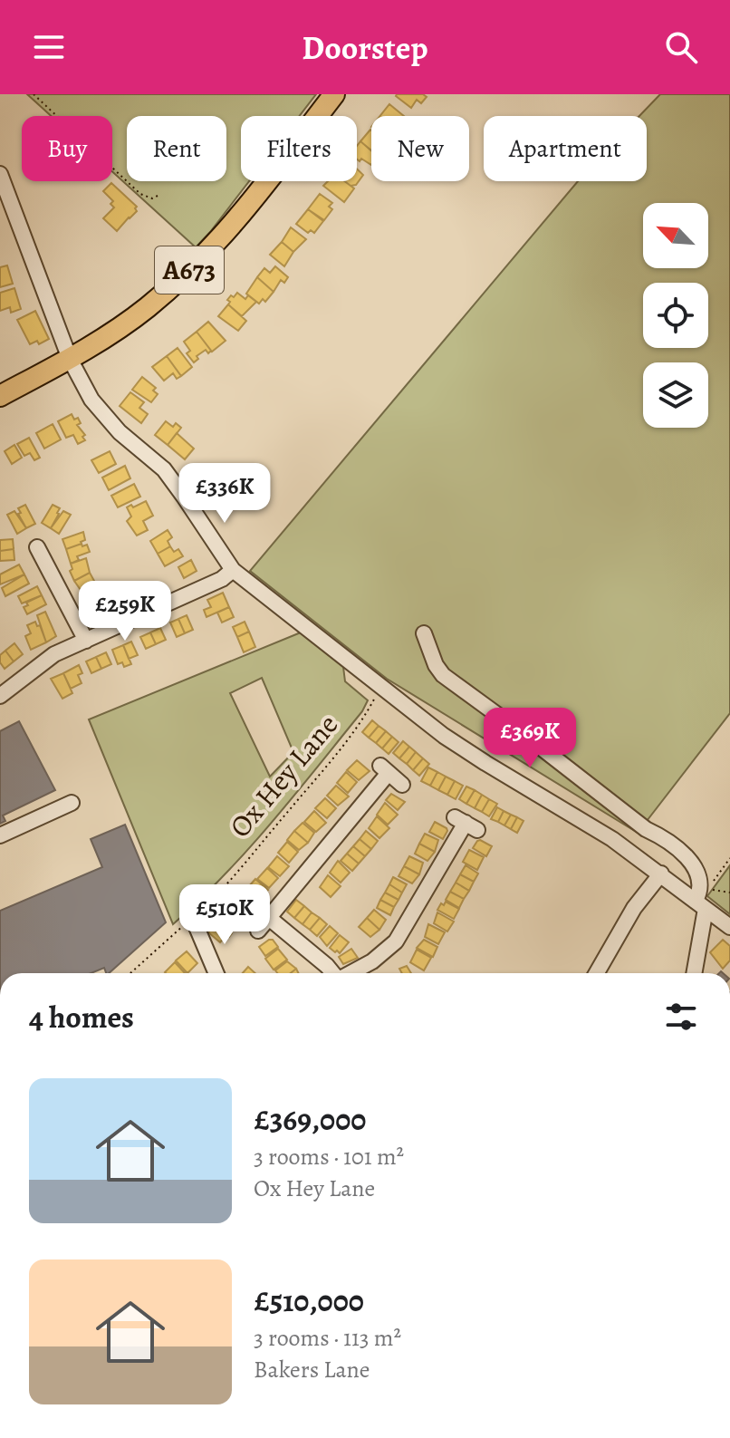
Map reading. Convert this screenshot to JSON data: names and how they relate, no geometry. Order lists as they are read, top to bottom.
{
  "streets": {
    "highway": ["A673"],
    "path": ["Ox Hey Lane"]
  },
  "north": "top left",
  "page": {
    "header": "Doorstep",
    "chip": [
      "Buy",
      "Rent",
      "Filters",
      "New",
      "Apartment"
    ],
    "price": [
      "£336K",
      "£259K",
      "£369K",
      "£510K"
    ],
    "heading": "4 homes",
    "list": [
      {
        "name": "£369,000",
        "note": "3 rooms · 101 m² · Ox Hey Lane"
      },
      {
        "name": "£510,000",
        "note": "3 rooms · 113 m² · Bakers Lane"
      }
    ]
  }
}
